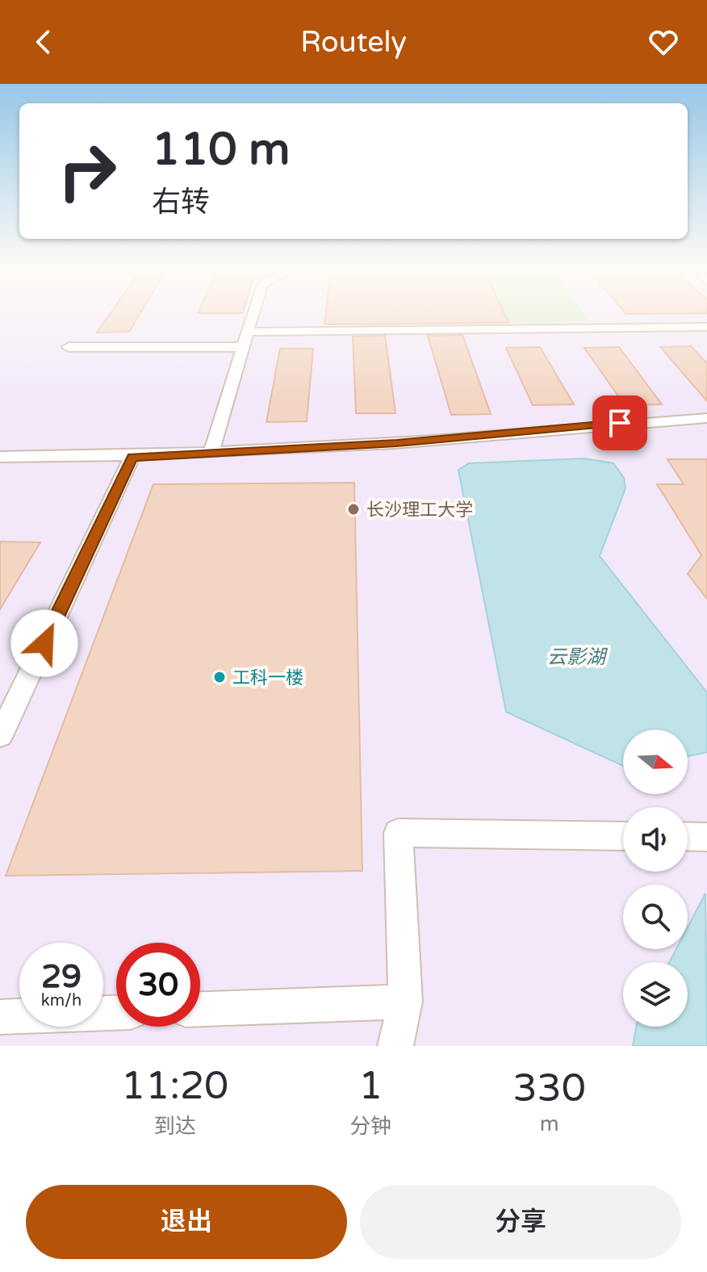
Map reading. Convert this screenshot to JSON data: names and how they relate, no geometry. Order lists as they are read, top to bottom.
{
  "water": ["云影湖"],
  "places": ["长沙理工大学", "工科一楼"],
  "north": "right",
  "page": {
    "header": "Routely",
    "turn": ["110 m", "右转"],
    "speed": "29 km/h",
    "limit": "30",
    "eta": [
      "11:20",
      "到达",
      "1",
      "分钟",
      "330",
      "m"
    ],
    "buttons": ["退出", "分享"]
  }
}
